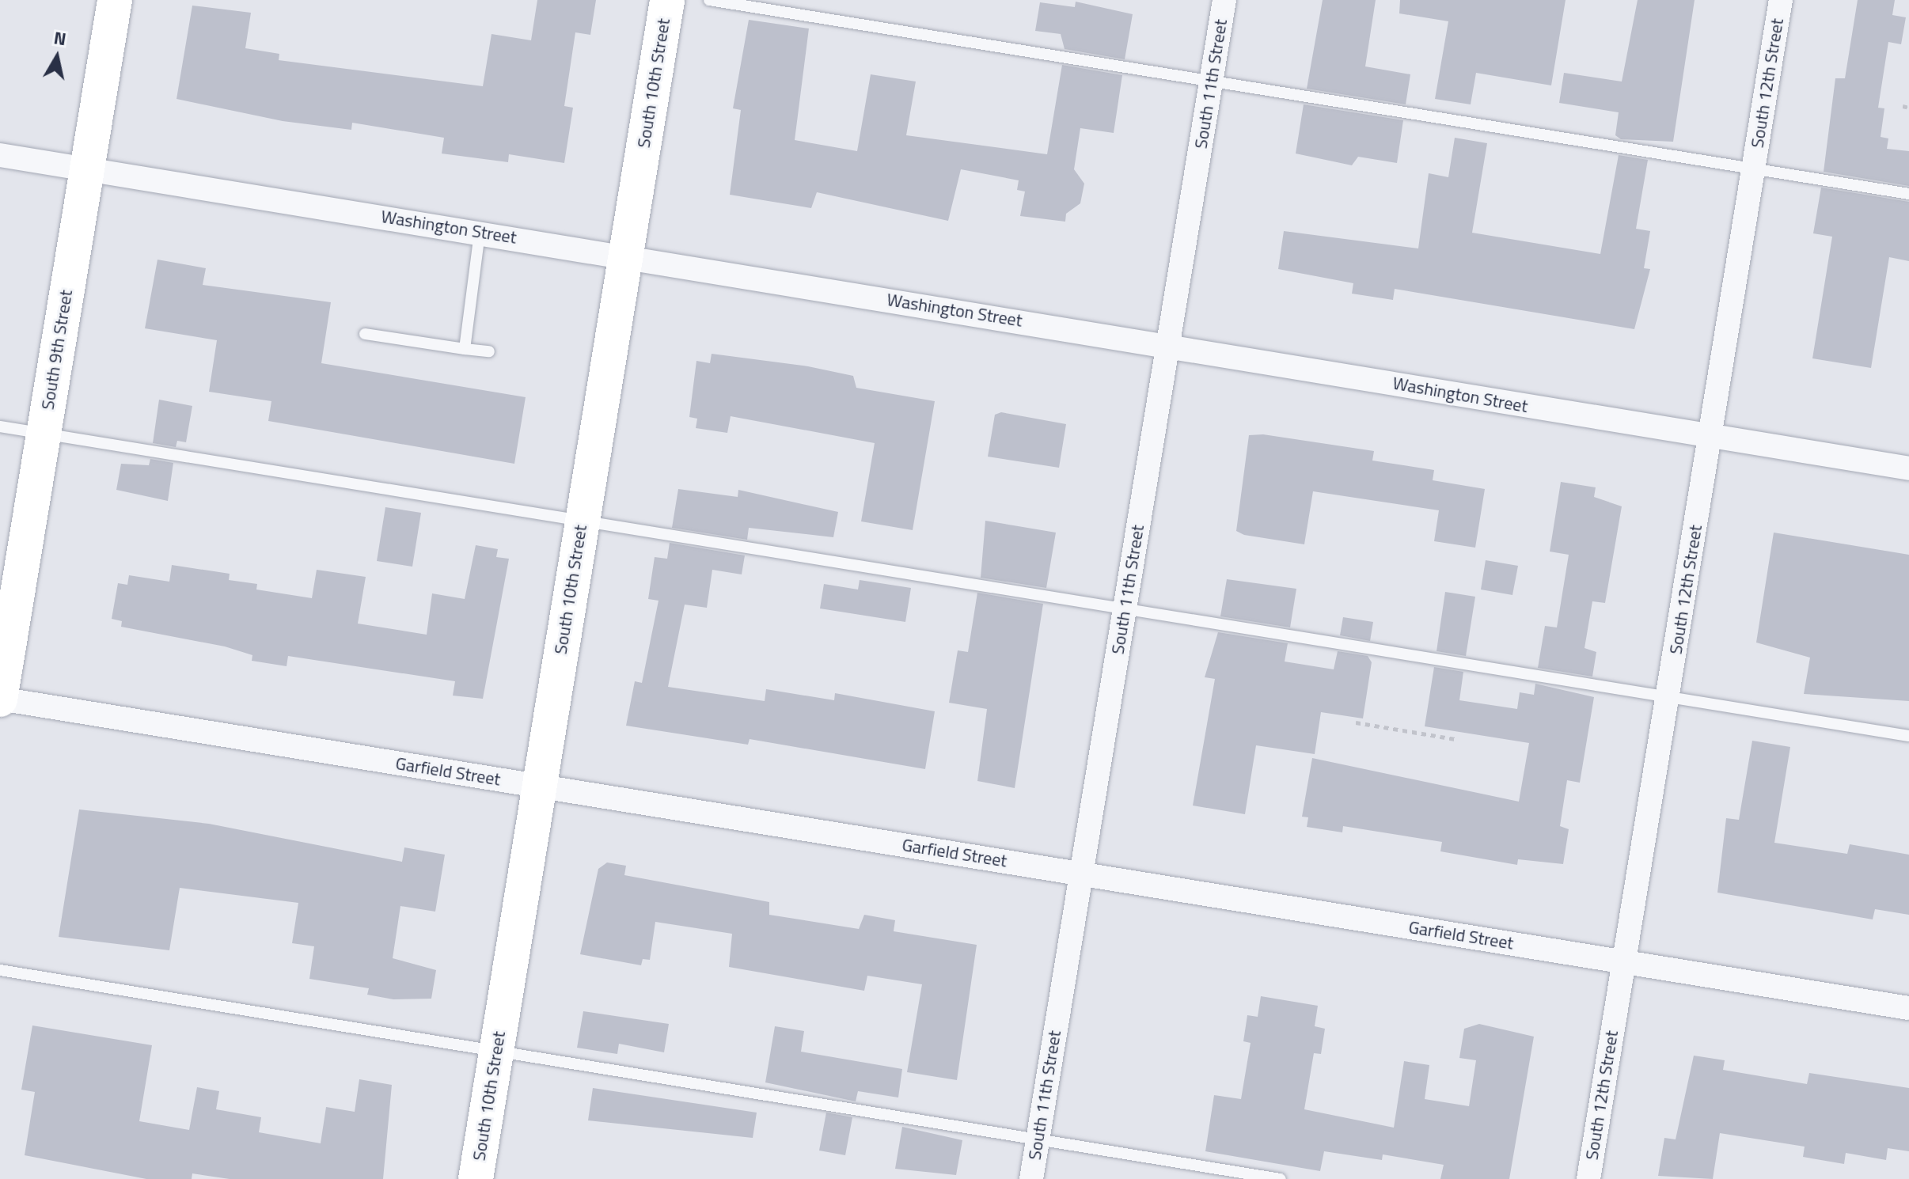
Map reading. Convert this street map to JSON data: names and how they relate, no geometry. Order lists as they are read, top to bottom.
{
  "streets": {
    "main road": ["South 10th Street", "South 9th Street"],
    "street": [
      "South 12th Street",
      "South 11th Street",
      "Washington Street",
      "Garfield Street"
    ]
  },
  "crossings": [
    ["South 10th Street", "Washington Street"],
    ["South 10th Street", "Garfield Street"],
    ["South 12th Street", "Washington Street"],
    ["South 12th Street", "Garfield Street"],
    ["South 11th Street", "Washington Street"],
    ["South 11th Street", "Garfield Street"],
    ["Washington Street", "South 9th Street"],
    ["South 9th Street", "Garfield Street"]
  ],
  "north": "top"
}
